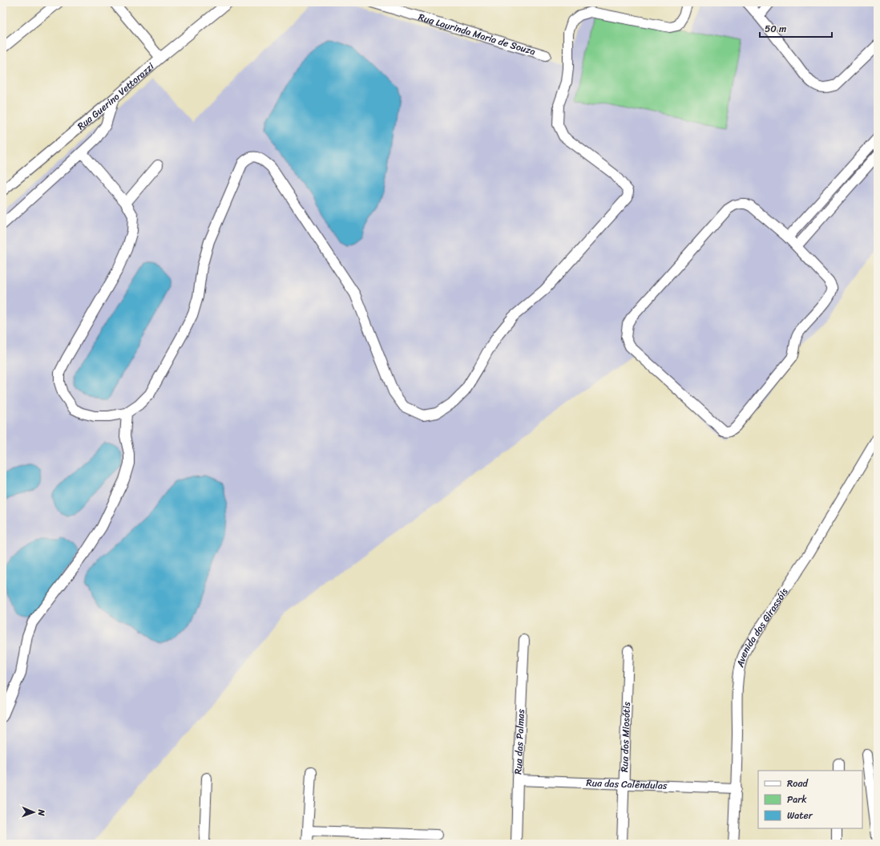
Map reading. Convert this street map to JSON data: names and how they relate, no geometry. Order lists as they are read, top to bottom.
{
  "streets": {
    "street": [
      "Rua Laurinda Maria de Souza",
      "Rua Guerino Vettorazzi",
      "Avenida dos Girassóis",
      "Rua dos Miosótis",
      "Rua das Palmas",
      "Rua das Calêndulas"
    ]
  },
  "crossings": [
    ["Avenida dos Girassóis", "Rua das Calêndulas"],
    ["Rua dos Miosótis", "Rua das Calêndulas"],
    ["Rua das Palmas", "Rua das Calêndulas"]
  ],
  "legend": ["Road", "Park", "Water"],
  "scale_bar": "50 m",
  "north": "right"
}
